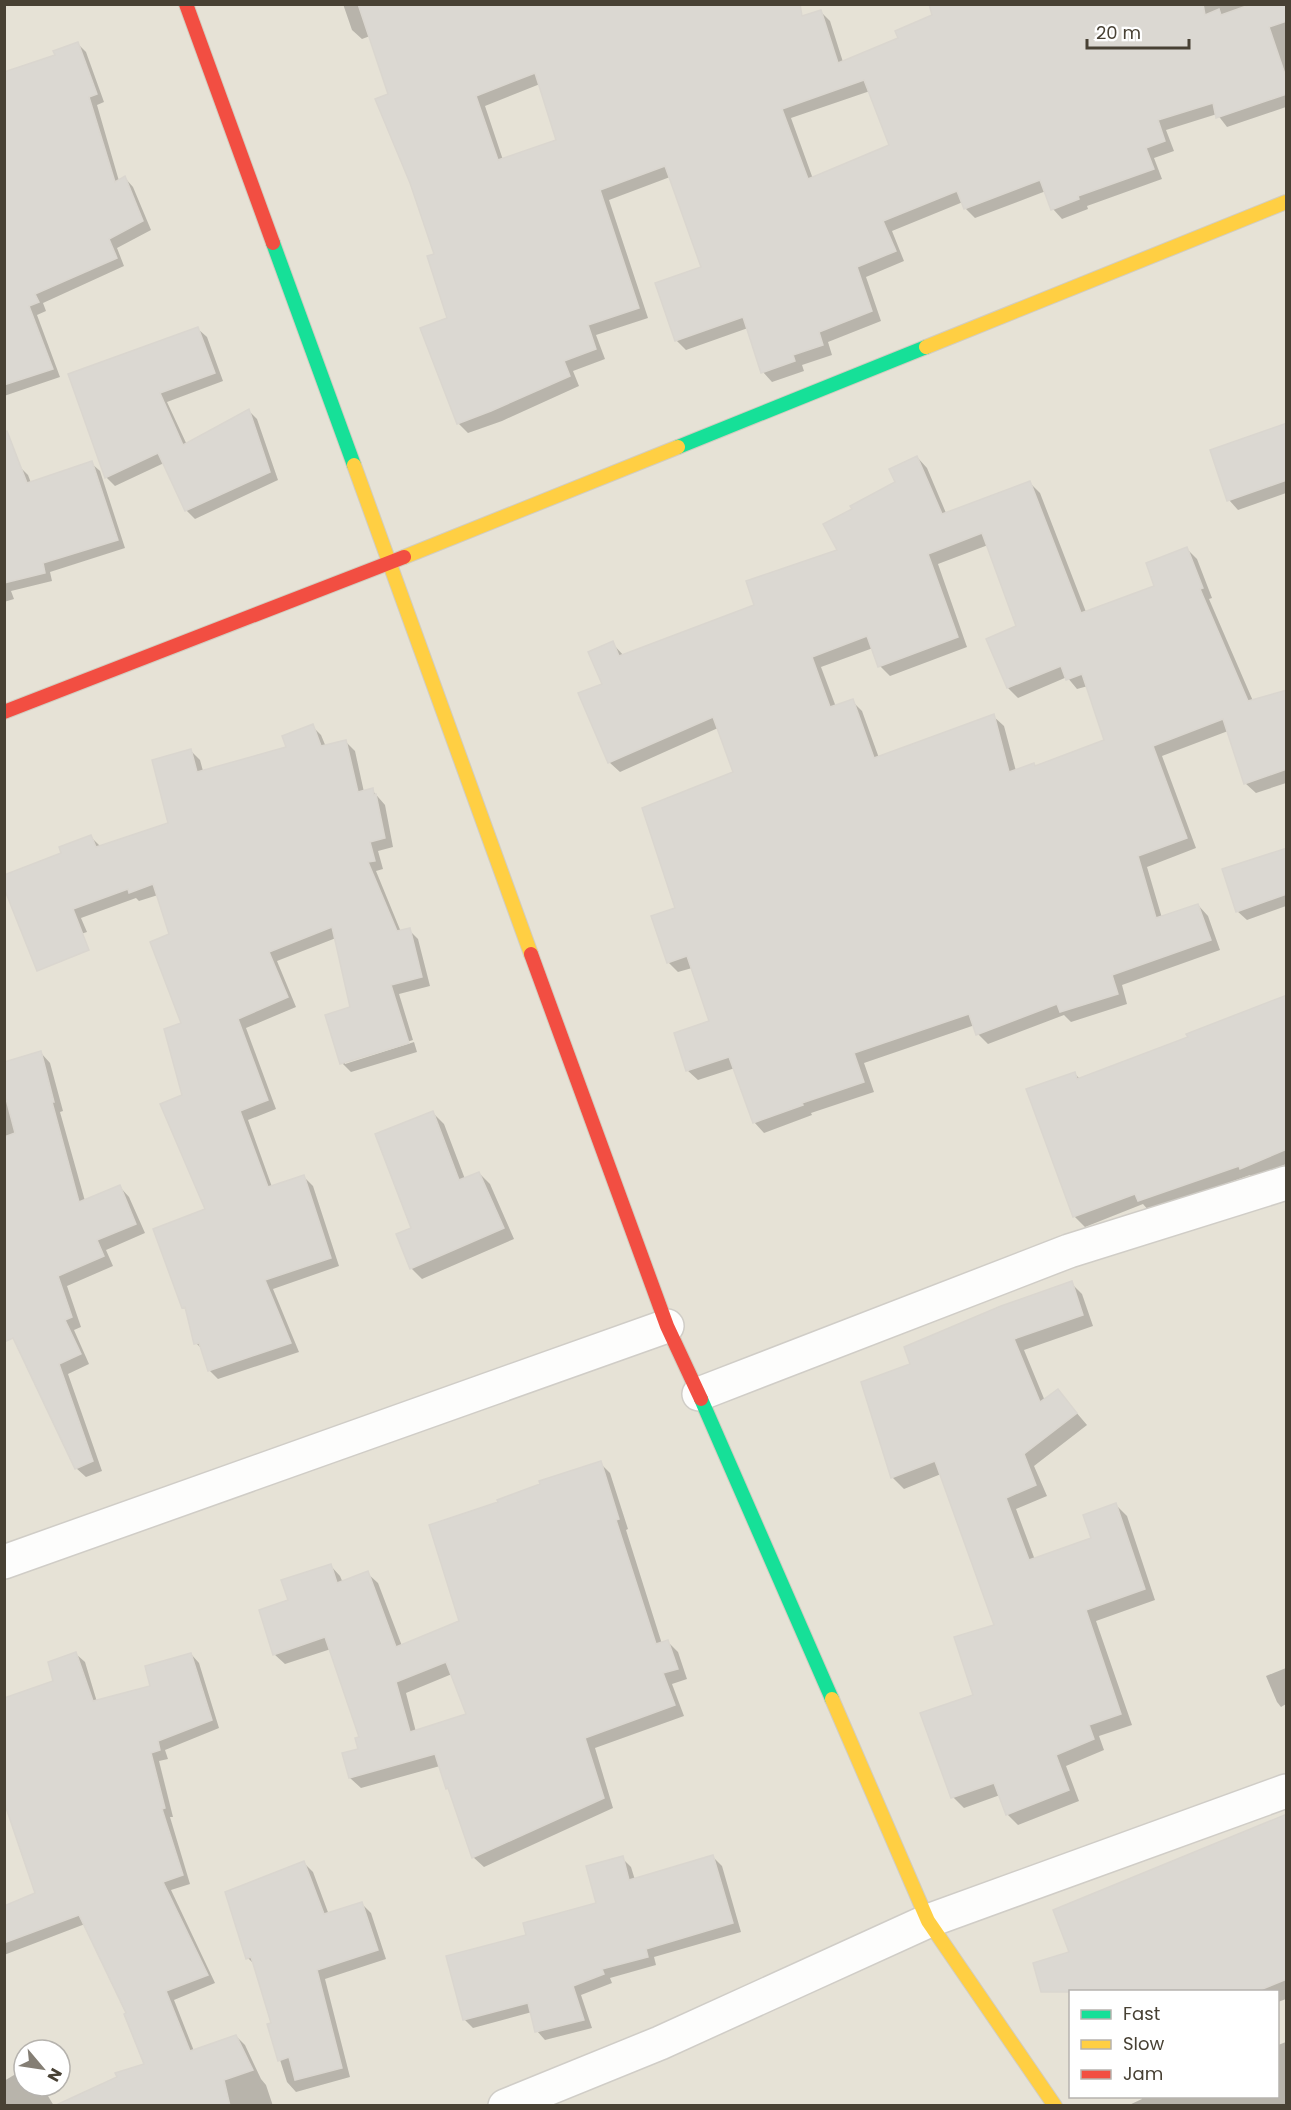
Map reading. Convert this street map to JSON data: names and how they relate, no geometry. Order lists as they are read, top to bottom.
{
  "legend": ["Fast", "Slow", "Jam"],
  "scale_bar": "20 m",
  "north": "bottom right"
}
